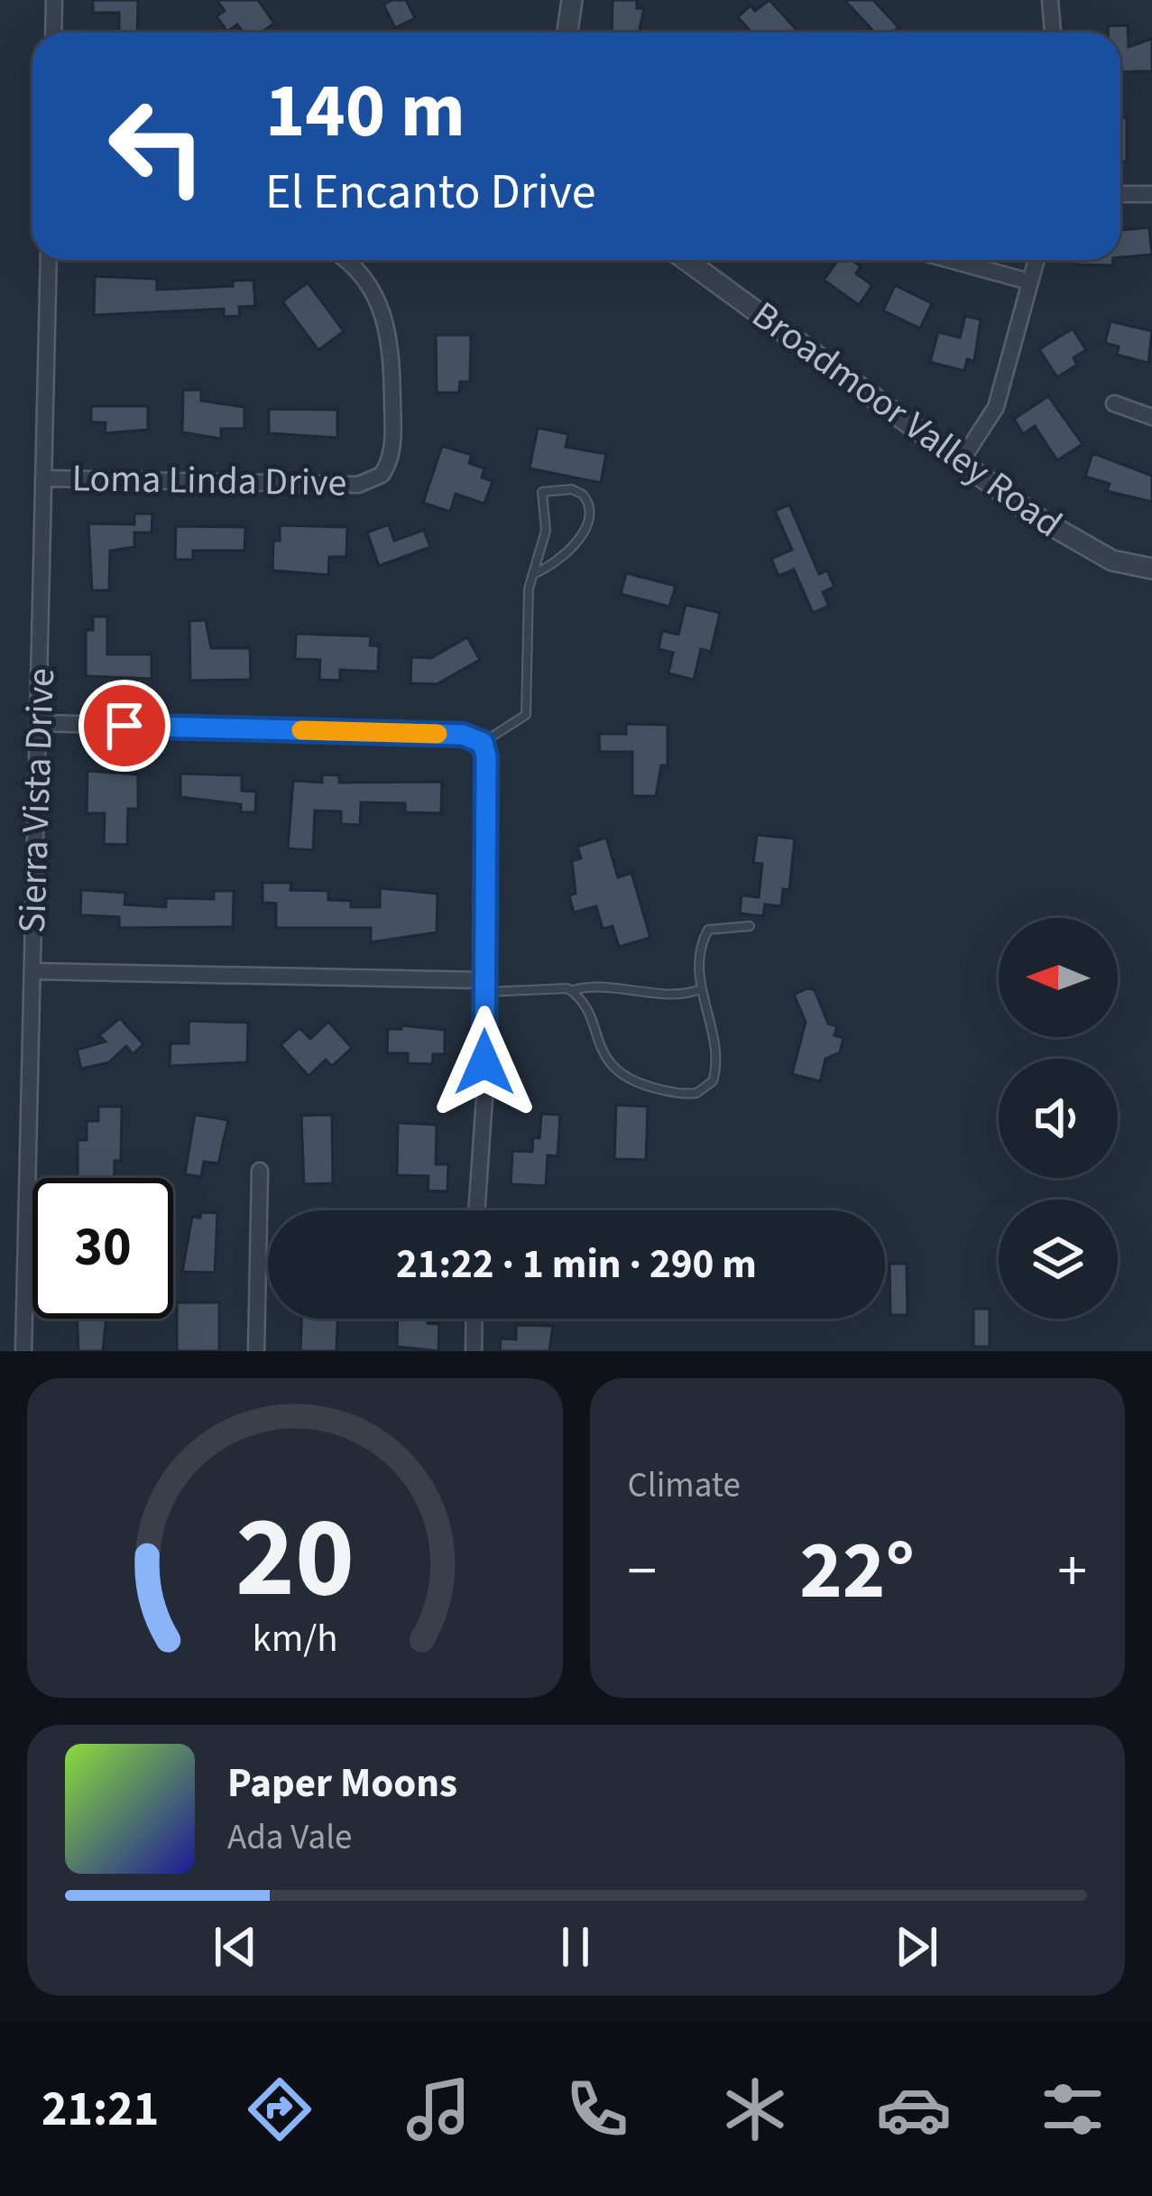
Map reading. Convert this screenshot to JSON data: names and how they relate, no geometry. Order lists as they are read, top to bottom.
{
  "streets": {
    "street": ["Broadmoor Valley Road", "Loma Linda Drive", "Sierra Vista Drive"]
  },
  "crossings": [
    ["Loma Linda Drive", "Sierra Vista Drive"]
  ],
  "north": "left",
  "page": {
    "turn": ["140 m", "El Encanto Drive"],
    "limit": "30",
    "trip": "21:22 · 1 min · 290 m",
    "tile": "Climate",
    "heat": ["−", "22°", "+"],
    "song": ["Paper Moons", "Ada Vale"],
    "tabs": "21:21",
    "gauge": ["20", "km/h"]
  }
}
